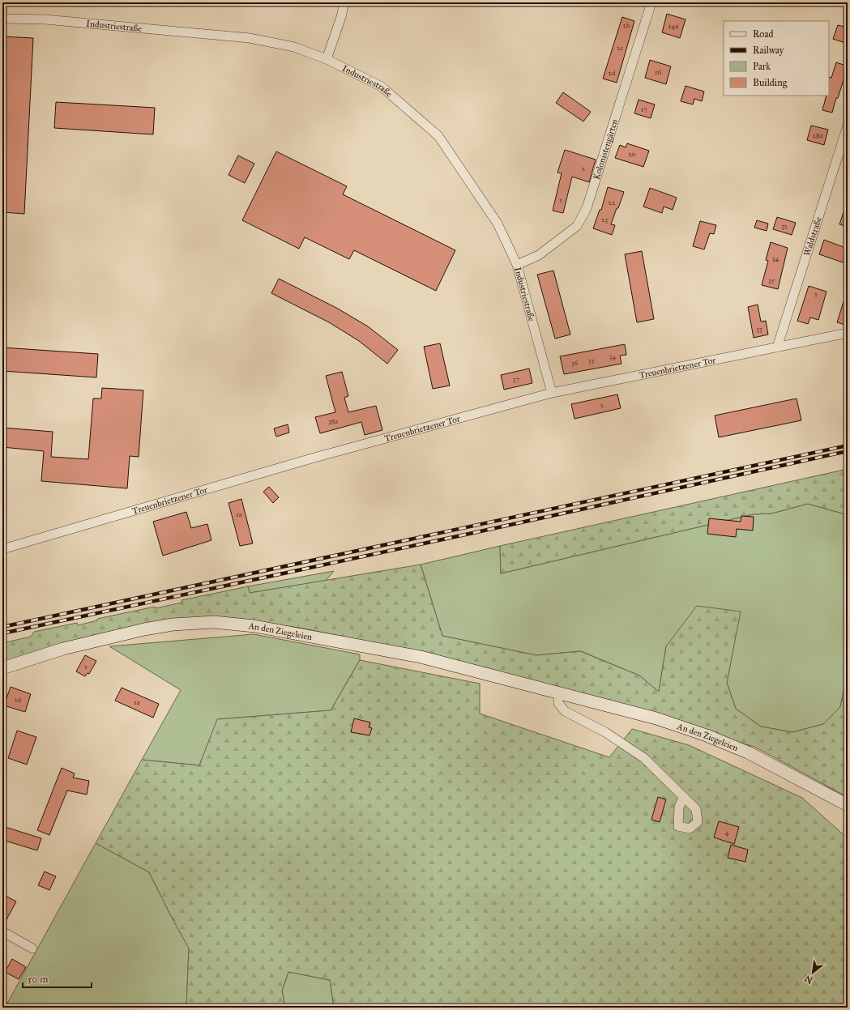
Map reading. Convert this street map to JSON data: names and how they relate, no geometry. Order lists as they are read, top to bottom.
{
  "streets": {
    "street": [
      "Industriestraße",
      "Kolonistengärten",
      "Waldstraße",
      "Treuenbrietzener Tor",
      "An den Ziegeleien"
    ]
  },
  "crossings": [
    ["Industriestraße", "Kolonistengärten"],
    ["Industriestraße", "Treuenbrietzener Tor"],
    ["Waldstraße", "Treuenbrietzener Tor"]
  ],
  "house_numbers": [
    "2b",
    "14a",
    "2c",
    "16",
    "2d",
    "17",
    "28a",
    "20",
    "2",
    "1",
    "22",
    "23",
    "32",
    "34",
    "35",
    "2",
    "33",
    "34",
    "35",
    "36",
    "37",
    "2",
    "38a",
    "1a",
    "1",
    "1d",
    "1a",
    "4"
  ],
  "legend": [
    "Road",
    "Railway",
    "Park",
    "Building"
  ],
  "scale_bar": "50 m",
  "north": "bottom left"
}
